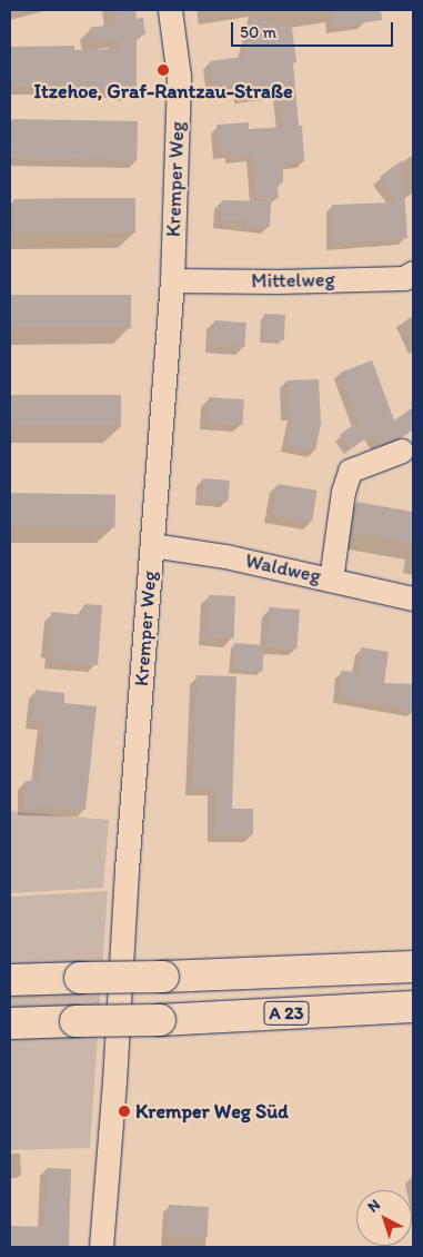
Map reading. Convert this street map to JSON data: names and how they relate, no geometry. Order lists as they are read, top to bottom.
{
  "streets": {
    "highway": ["A 23"],
    "street": ["Kremper Weg", "Mittelweg", "Waldweg"]
  },
  "crossings": [
    ["Kremper Weg", "Mittelweg"],
    ["Kremper Weg", "Waldweg"]
  ],
  "places": ["Itzehoe, Graf-Rantzau-Straße", "Kremper Weg Süd"],
  "scale_bar": "50 m",
  "north": "top left"
}
